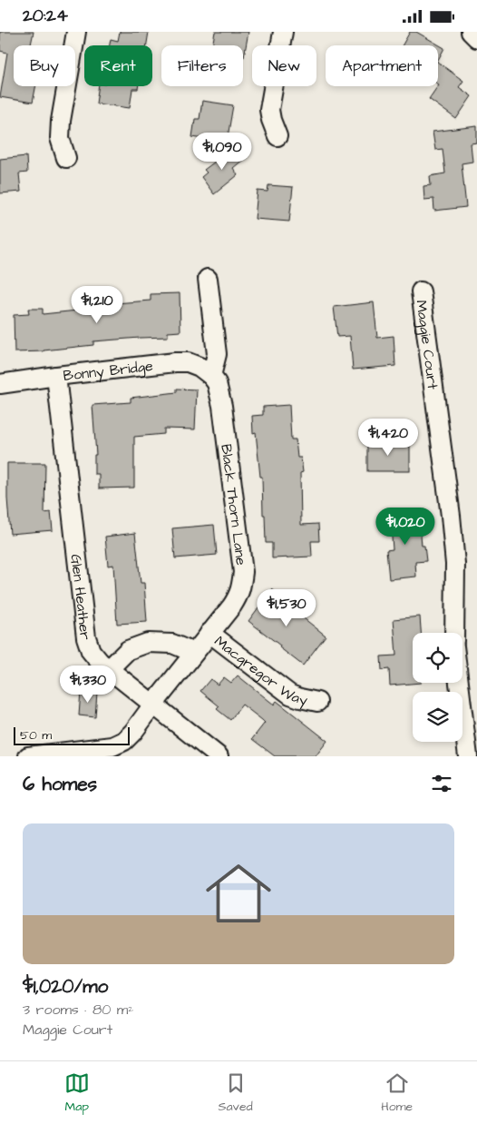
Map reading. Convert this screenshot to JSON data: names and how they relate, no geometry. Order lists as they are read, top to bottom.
{
  "streets": {
    "street": [
      "Maggie Court",
      "Bonny Bridge",
      "Black Thorn Lane",
      "Glen Heather",
      "Macgregor Way"
    ]
  },
  "crossings": [
    ["Bonny Bridge", "Black Thorn Lane"],
    ["Bonny Bridge", "Glen Heather"],
    ["Black Thorn Lane", "Glen Heather"],
    ["Black Thorn Lane", "Macgregor Way"]
  ],
  "scale_bar": "50 m",
  "page": {
    "status": "20:24",
    "chip": [
      "Buy",
      "Rent",
      "Filters",
      "New",
      "Apartment"
    ],
    "price": [
      "$1,090",
      "$1,210",
      "$1,420",
      "$1,020",
      "$1,530",
      "$1,330"
    ],
    "scale": "50 m",
    "heading": "6 homes",
    "list": [
      {
        "name": "$1,020/mo",
        "note": "3 rooms · 80 m² · Maggie Court"
      }
    ],
    "tabs": ["Map", "Saved", "Home"]
  }
}
